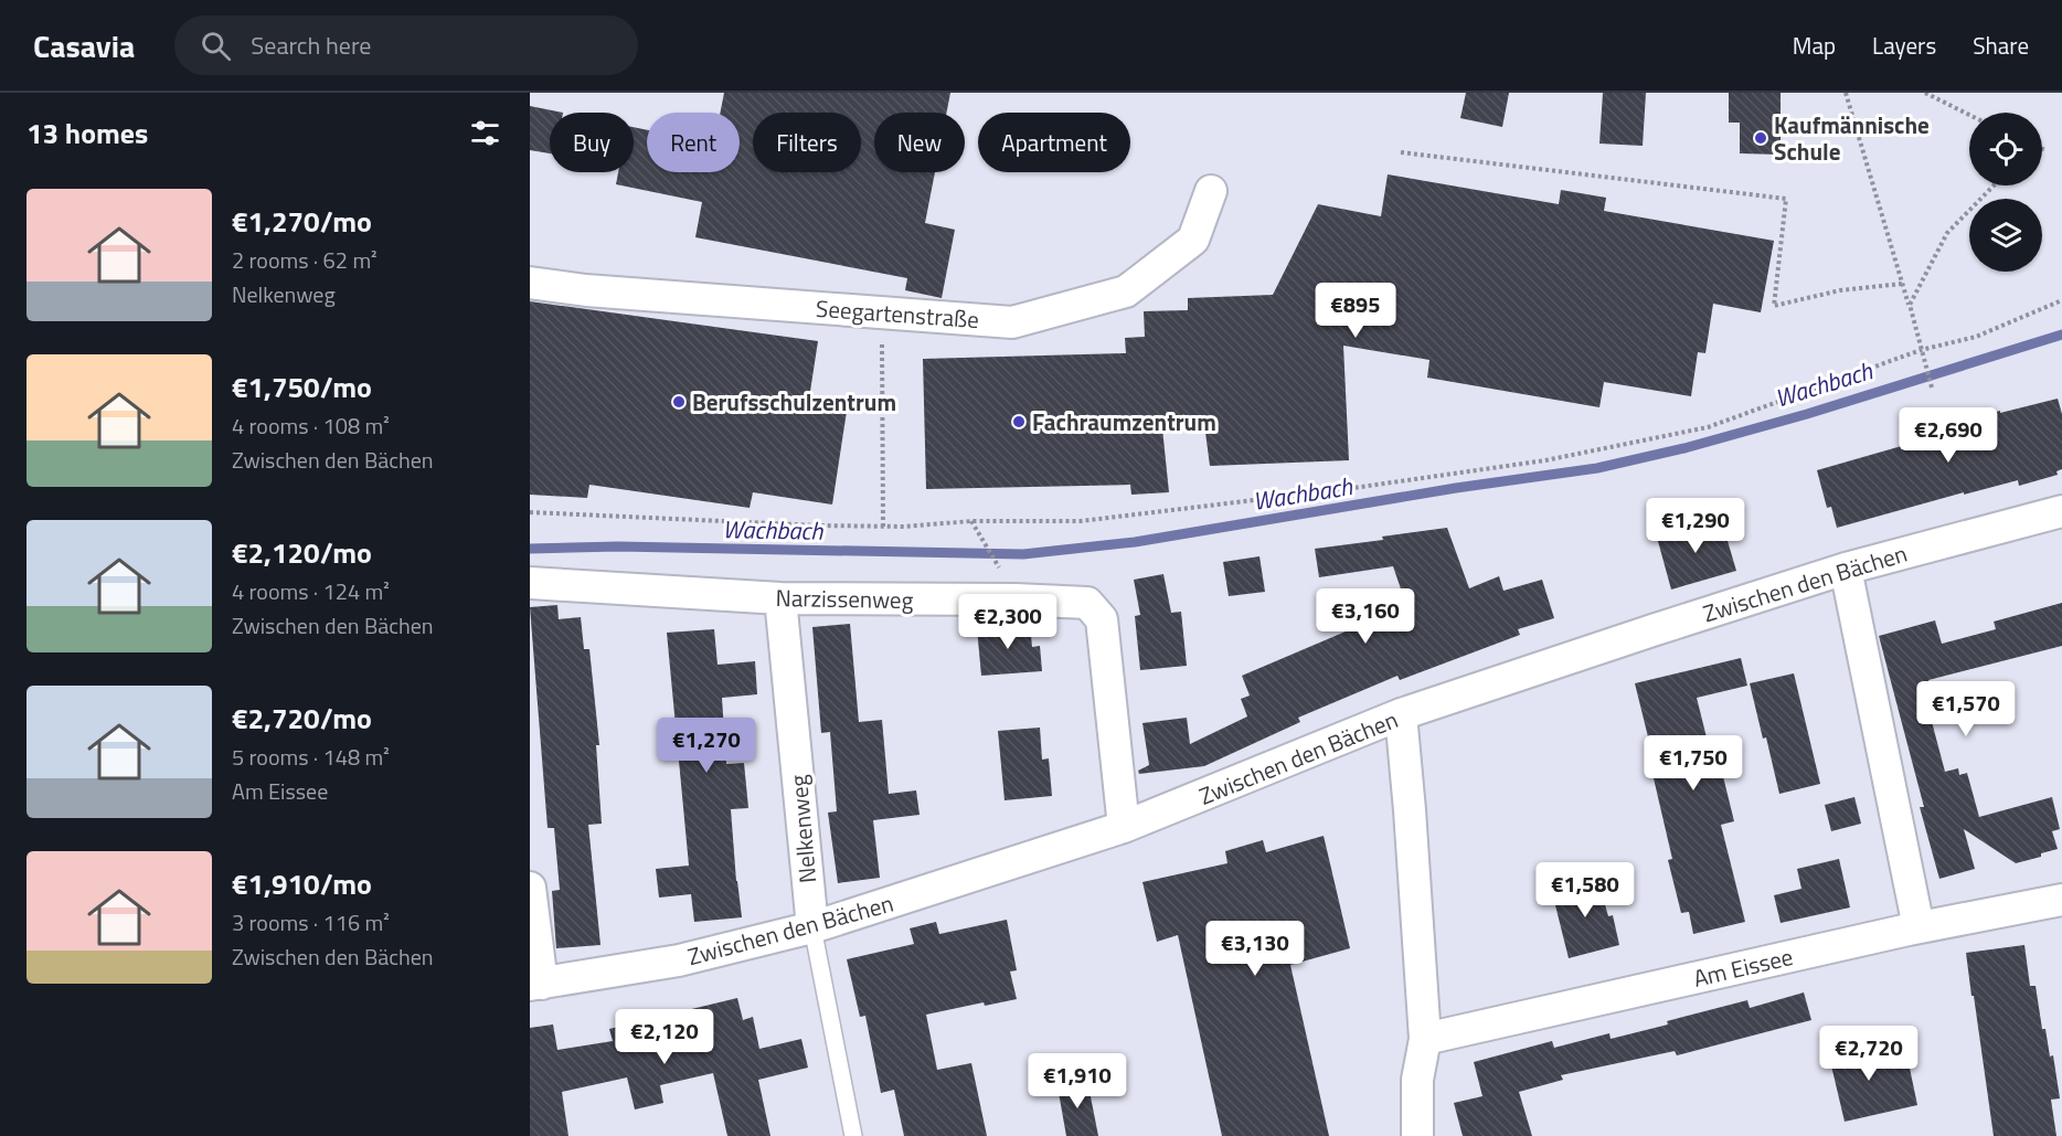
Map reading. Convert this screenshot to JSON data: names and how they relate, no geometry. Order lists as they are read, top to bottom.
{
  "streets": {
    "street": [
      "Seegartenstraße",
      "Zwischen den Bächen",
      "Narzissenweg",
      "Nelkenweg",
      "Am Eissee"
    ]
  },
  "crossings": [
    ["Zwischen den Bächen", "Narzissenweg"],
    ["Zwischen den Bächen", "Nelkenweg"],
    ["Narzissenweg", "Nelkenweg"]
  ],
  "water": ["Wachbach"],
  "places": ["Kaufmännische Schule", "Berufsschulzentrum", "Fachraumzentrum"],
  "page": {
    "header": "Casavia",
    "search": "Search here",
    "nav": ["Map", "Layers", "Share"],
    "heading": "13 homes",
    "chip": [
      "Buy",
      "Rent",
      "Filters",
      "New",
      "Apartment"
    ],
    "list": [
      {
        "name": "€1,270/mo",
        "note": "2 rooms · 62 m² · Nelkenweg"
      },
      {
        "name": "€1,750/mo",
        "note": "4 rooms · 108 m² · Zwischen den Bächen"
      },
      {
        "name": "€2,120/mo",
        "note": "4 rooms · 124 m² · Zwischen den Bächen"
      },
      {
        "name": "€2,720/mo",
        "note": "5 rooms · 148 m² · Am Eissee"
      },
      {
        "name": "€1,910/mo",
        "note": "3 rooms · 116 m² · Zwischen den Bächen"
      }
    ],
    "price": [
      "€895",
      "€2,690",
      "€1,290",
      "€3,160",
      "€2,300",
      "€1,570",
      "€1,270",
      "€1,750",
      "€1,580",
      "€3,130",
      "€2,120",
      "€2,720",
      "€1,910"
    ]
  }
}
